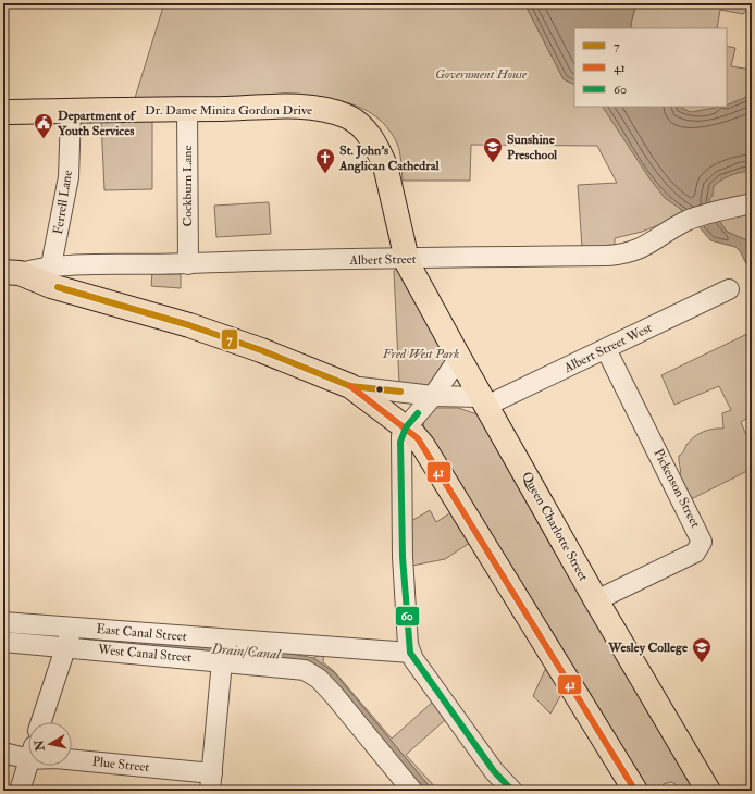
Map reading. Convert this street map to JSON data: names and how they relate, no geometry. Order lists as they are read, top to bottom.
{
  "streets": {
    "main road": ["Dr. Dame Minita Gordon Drive", "Albert Street West", "Queen Charlotte Street"],
    "street": [
      "Cockburn Lane",
      "Ferrell Lane",
      "Albert Street",
      "Pickenson Street",
      "East Canal Street",
      "West Canal Street",
      "Plue Street"
    ]
  },
  "crossings": [
    ["Dr. Dame Minita Gordon Drive", "Cockburn Lane"],
    ["Dr. Dame Minita Gordon Drive", "Ferrell Lane"],
    ["Dr. Dame Minita Gordon Drive", "Albert Street"],
    ["Dr. Dame Minita Gordon Drive", "Queen Charlotte Street"],
    ["Cockburn Lane", "Albert Street"],
    ["Ferrell Lane", "Albert Street"],
    ["Albert Street", "Albert Street West"],
    ["Albert Street", "Queen Charlotte Street"],
    ["Albert Street West", "Pickenson Street"],
    ["Albert Street West", "Queen Charlotte Street"],
    ["Pickenson Street", "Queen Charlotte Street"],
    ["East Canal Street", "West Canal Street"]
  ],
  "water": ["Drain/Canal"],
  "parks": ["Government House", "Fred West Park"],
  "places": {
    "public building": ["Department of Youth Services"],
    "school or university": ["Sunshine Preschool", "Wesley College"],
    "church": ["St. John's Anglican Cathedral"]
  },
  "lines": ["transit line 7", "transit line 41", "transit line 60"],
  "legend": ["7", "41", "60"],
  "north": "left"
}
